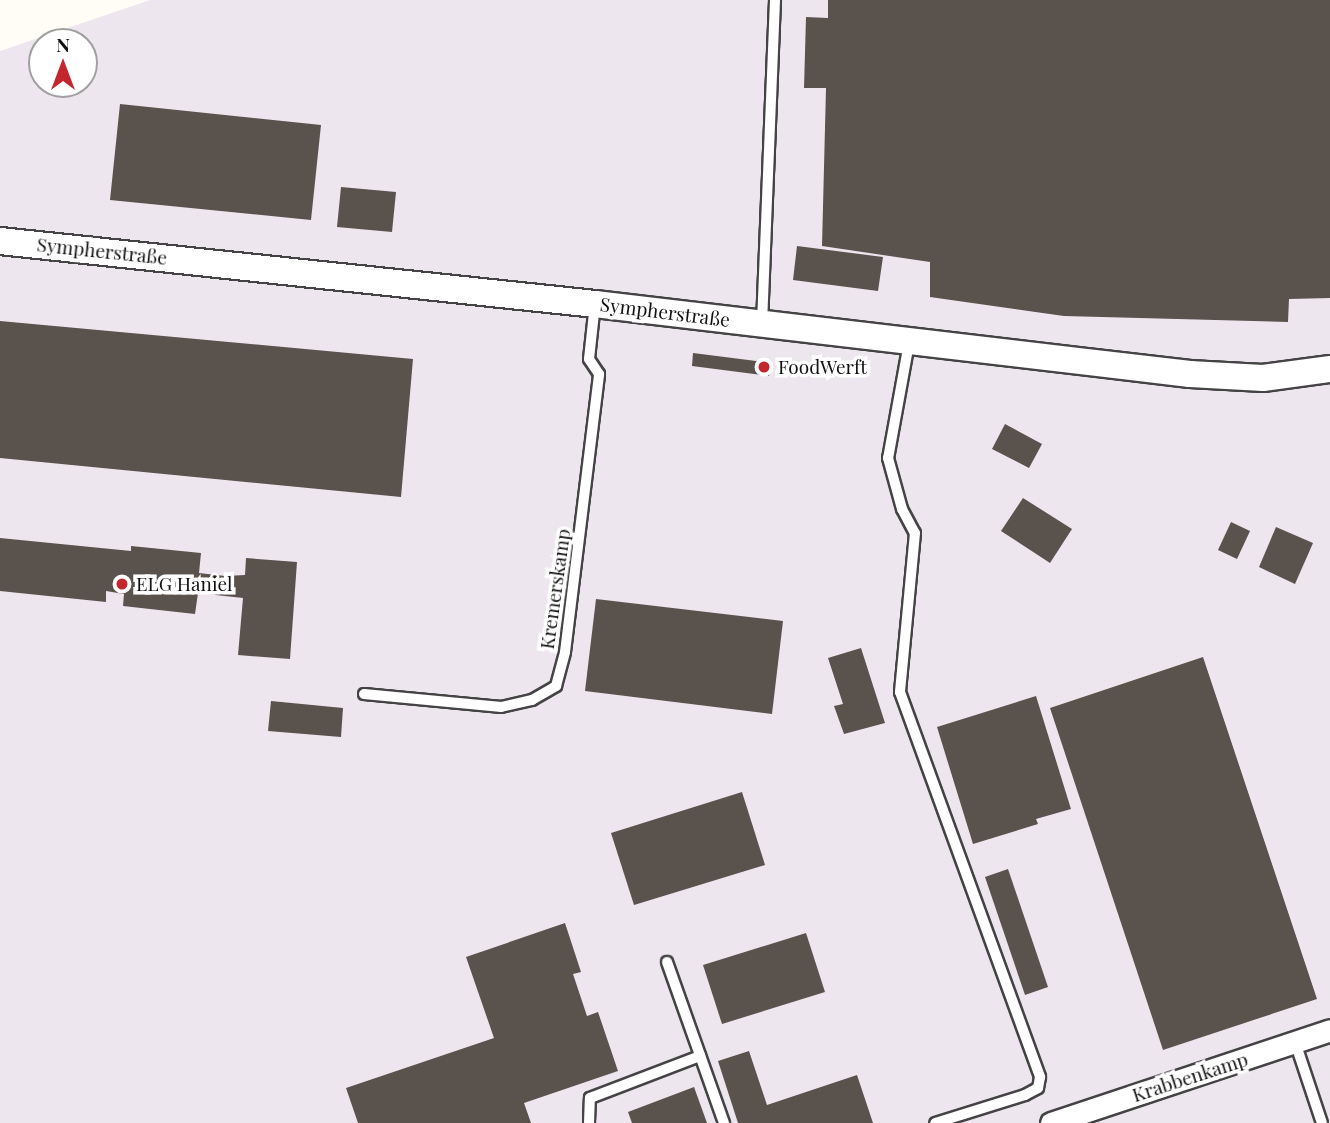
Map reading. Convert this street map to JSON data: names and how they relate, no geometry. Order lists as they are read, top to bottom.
{
  "streets": {
    "street": ["Sympherstraße", "Krabbenkamp"],
    "lane": ["Kremerskamp"]
  },
  "crossings": [
    ["Sympherstraße", "Kremerskamp"]
  ],
  "places": ["FoodWerft", "ELG Haniel"],
  "north": "top"
}
